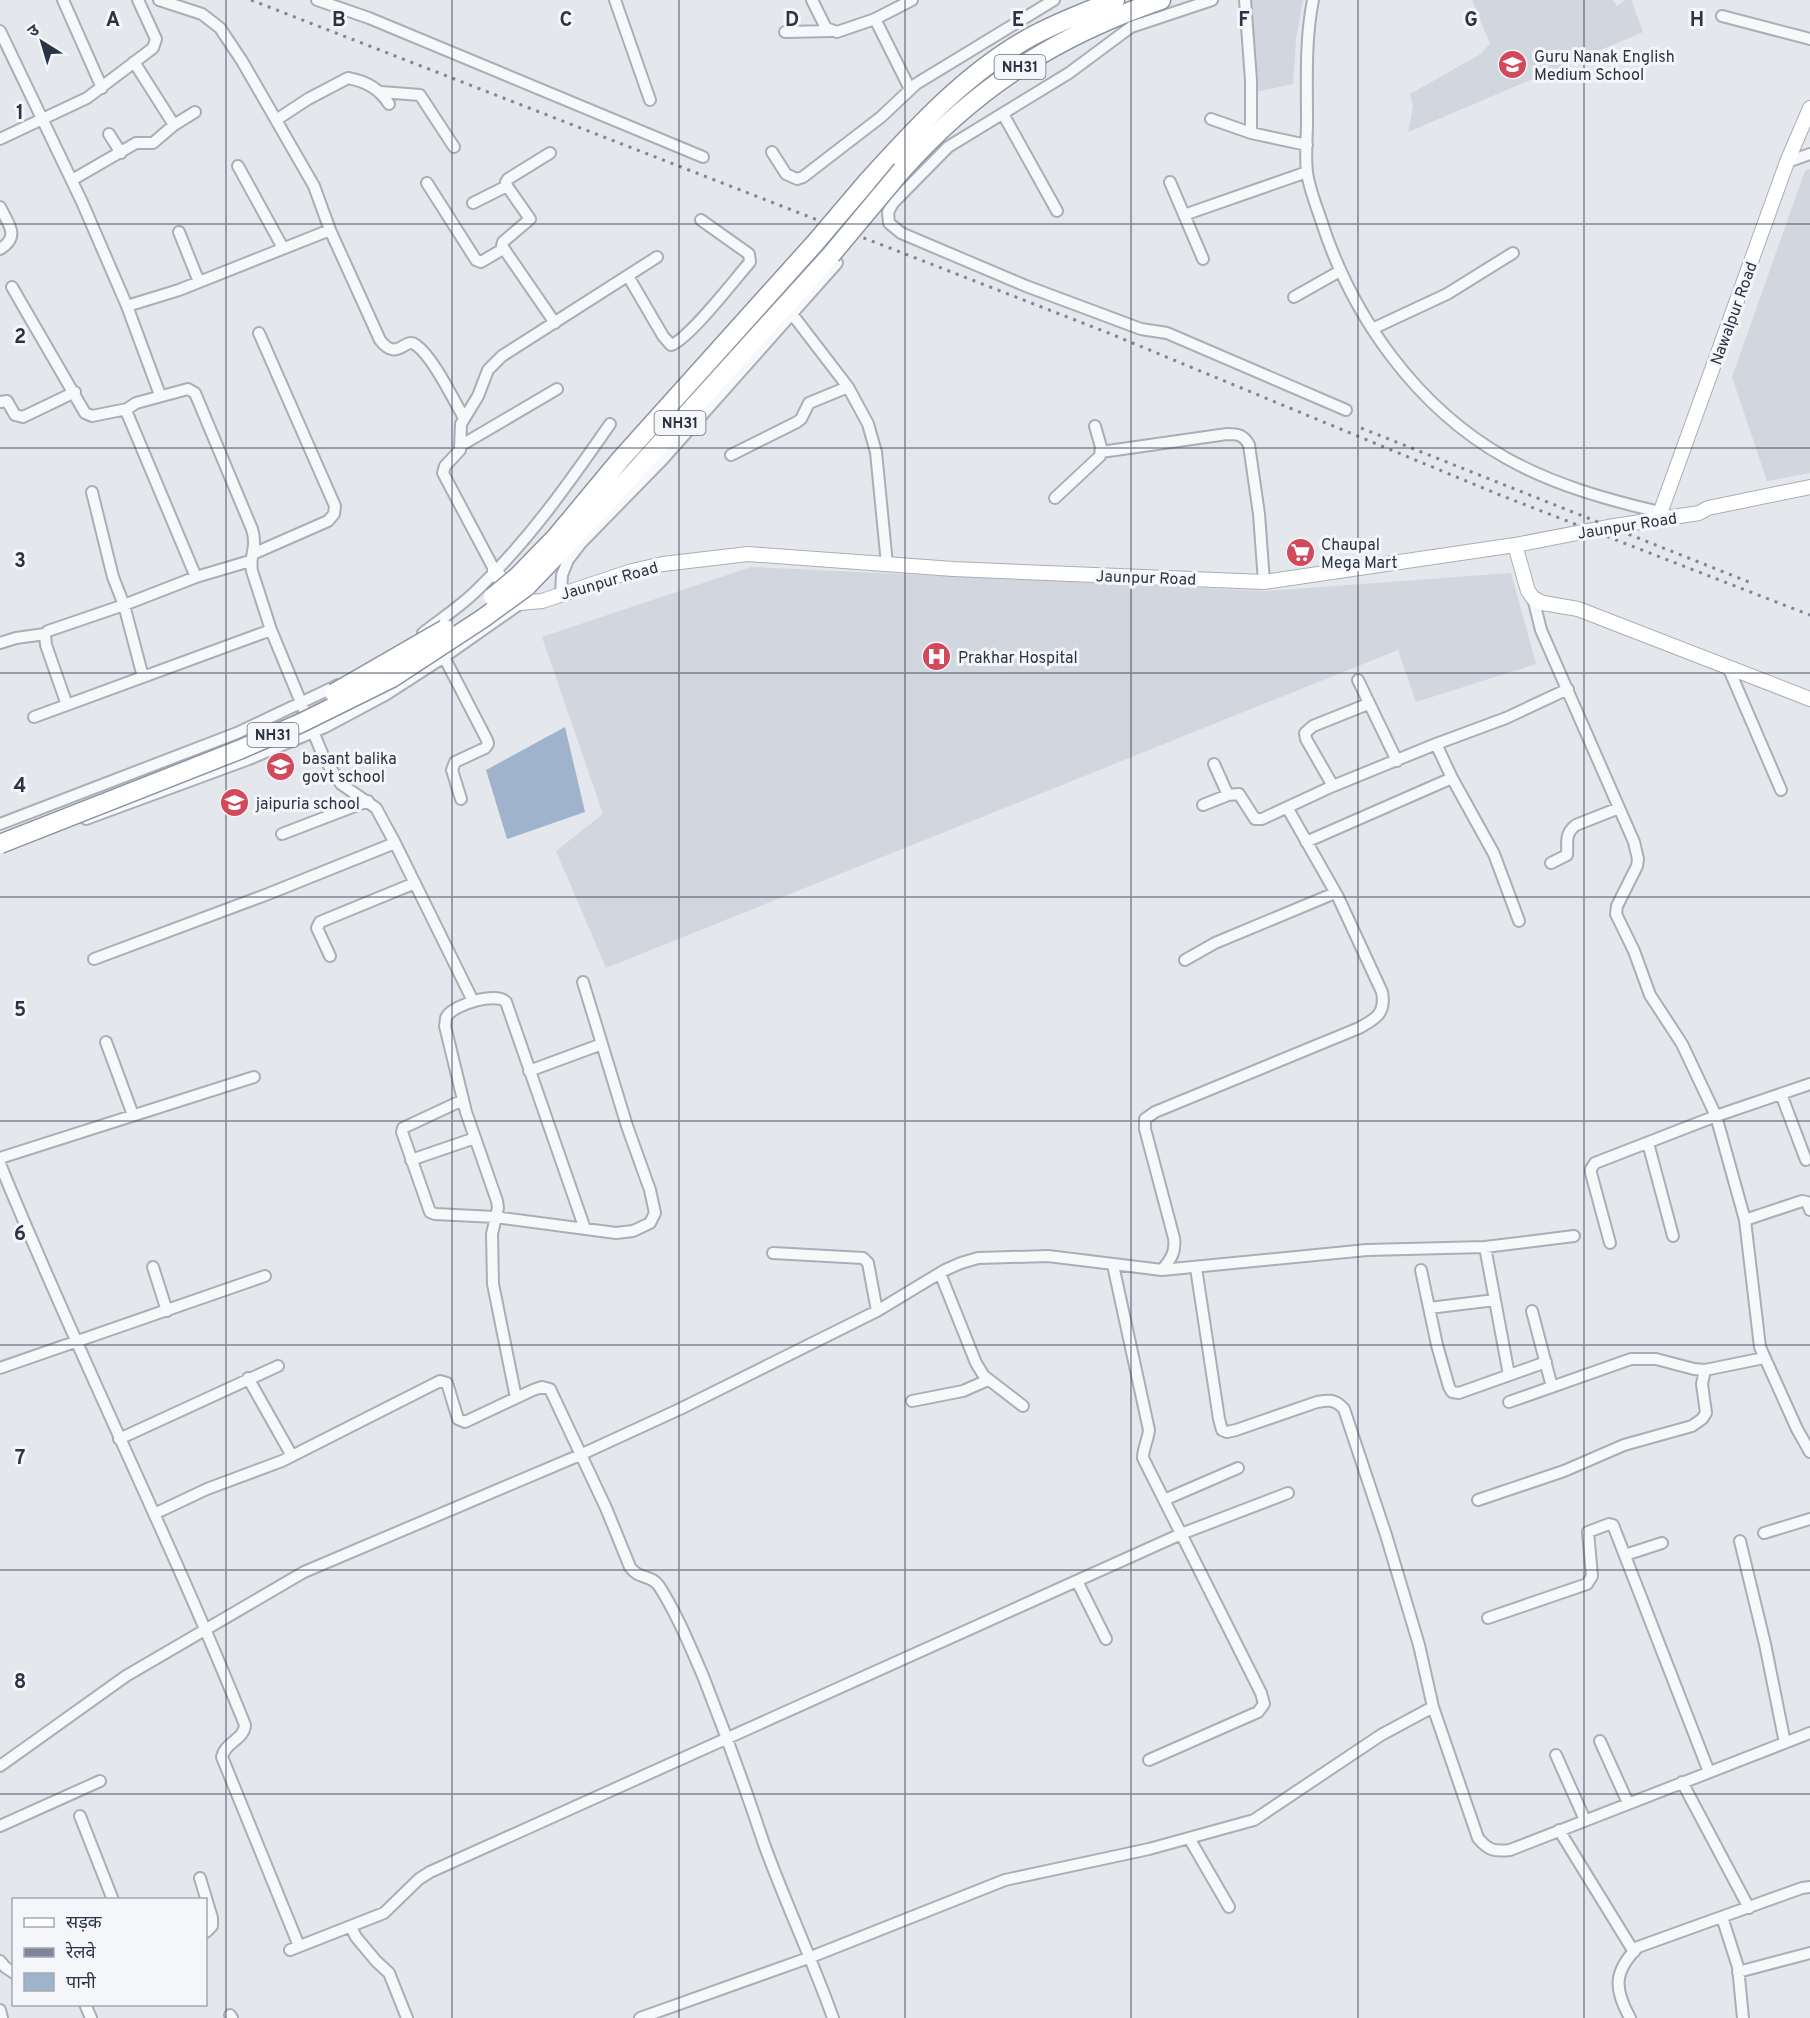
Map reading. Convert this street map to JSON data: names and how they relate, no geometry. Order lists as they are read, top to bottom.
{
  "streets": {
    "highway": ["NH31"],
    "street": ["Nawalpur Road", "Jaunpur Road"]
  },
  "crossings": [
    ["NH31", "Jaunpur Road"],
    ["Nawalpur Road", "Jaunpur Road"]
  ],
  "places": {
    "school or university": ["Guru Nanak English Medium School", "basant balika govt school", "jaipuria school"],
    "supermarket": ["Chaupal Mega Mart"],
    "hospital": ["Prakhar Hospital"]
  },
  "legend": ["सड़क", "रेलवे", "पानी"],
  "north": "top left",
  "grid": {
    "columns": [
      "A",
      "B",
      "C",
      "D",
      "E",
      "F",
      "G",
      "H"
    ],
    "rows": [
      "1",
      "2",
      "3",
      "4",
      "5",
      "6",
      "7",
      "8"
    ]
  }
}
